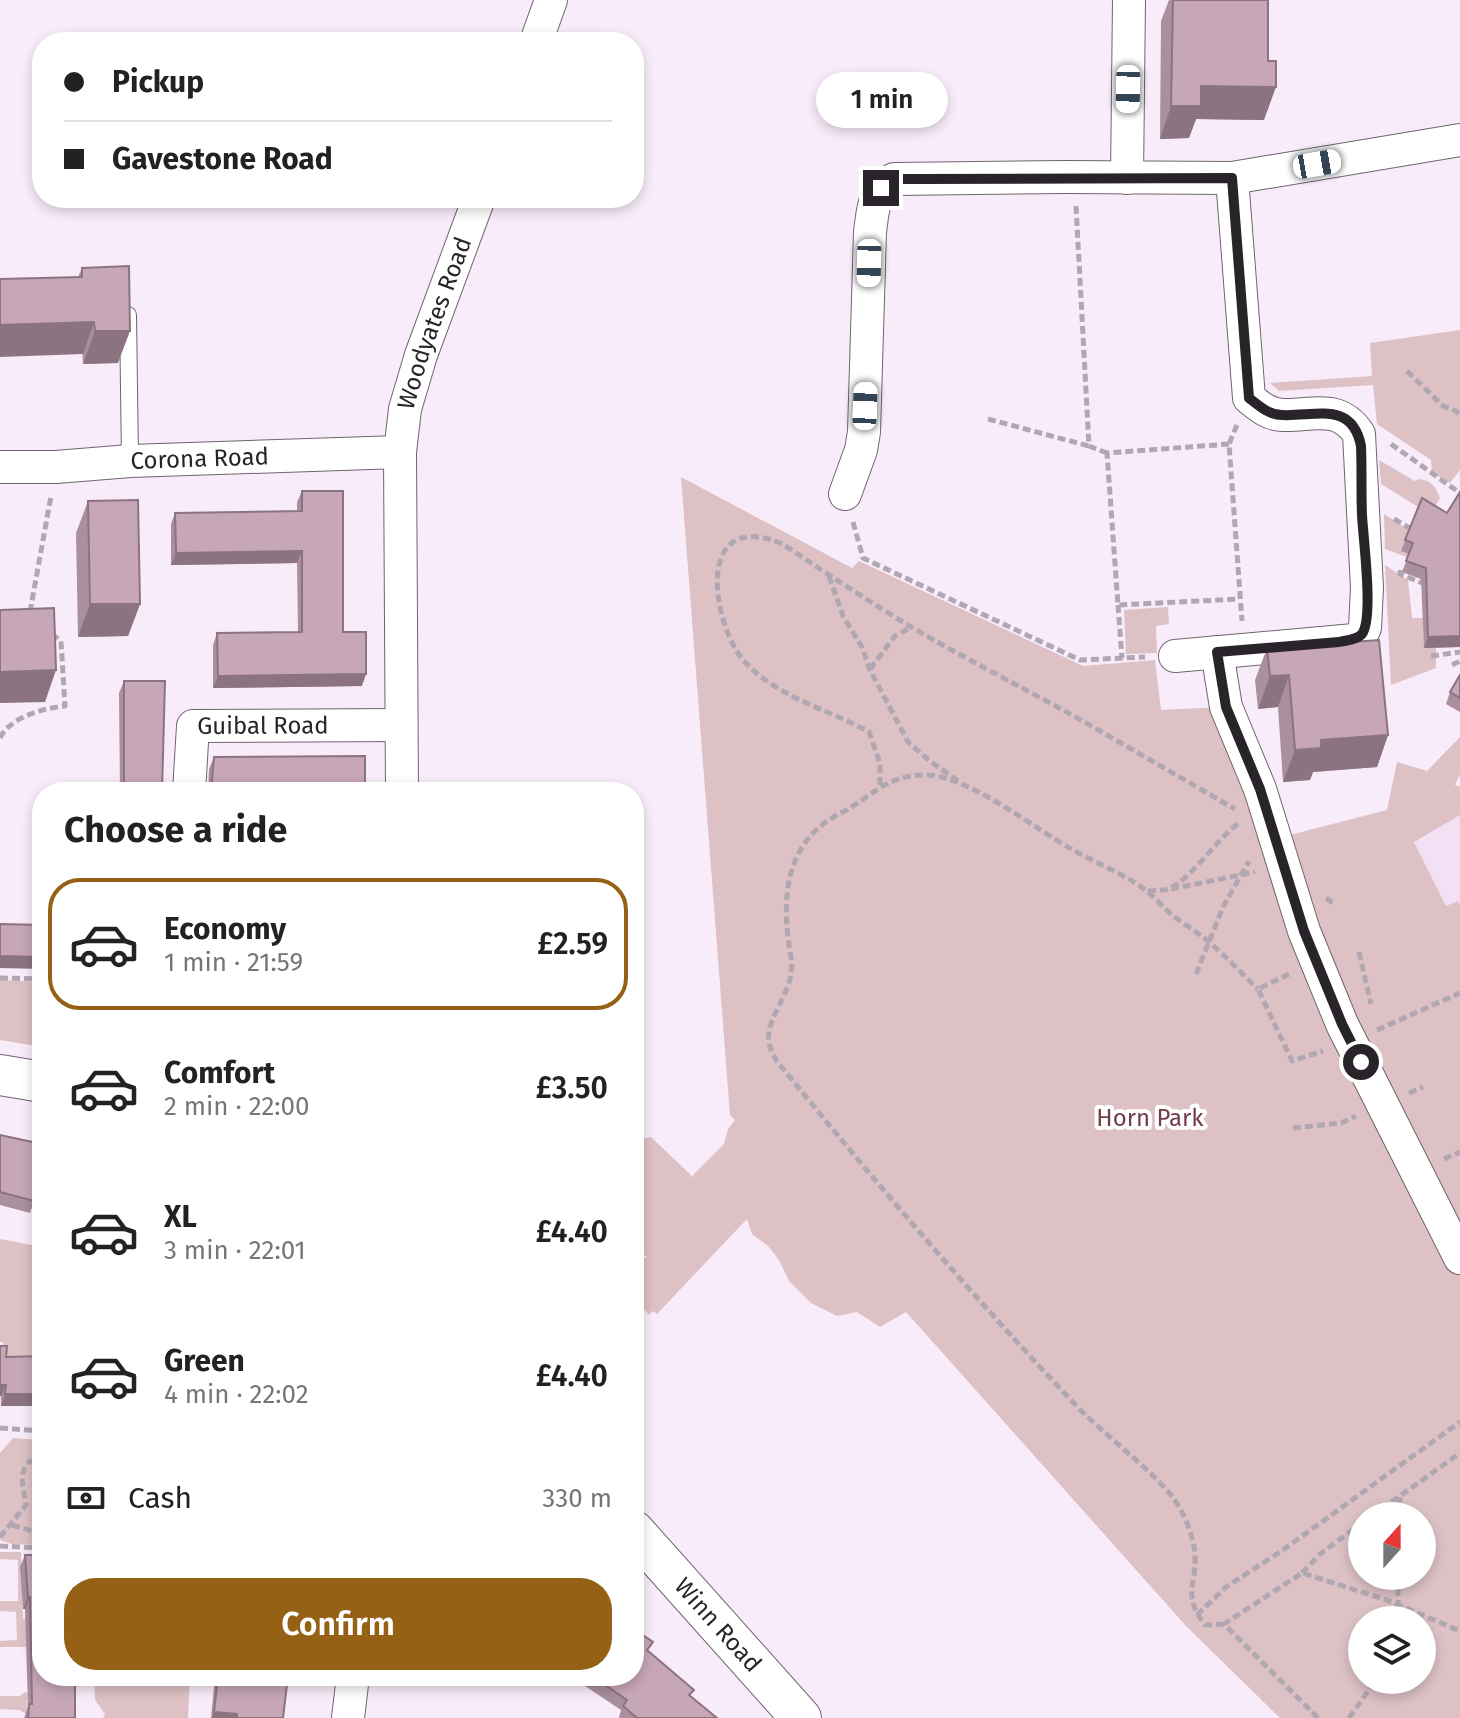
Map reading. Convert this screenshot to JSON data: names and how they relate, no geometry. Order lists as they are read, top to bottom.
{
  "streets": {
    "street": [
      "Woodyates Road",
      "Corona Road",
      "Guibal Road",
      "Winn Road"
    ]
  },
  "crossings": [
    ["Woodyates Road", "Corona Road"]
  ],
  "parks": ["Horn Park"],
  "north": "top",
  "page": {
    "banner": ["Pickup", "Gavestone Road"],
    "bubble": "1 min",
    "heading": "Choose a ride",
    "list": [
      {
        "name": "Economy",
        "note": "1 min · 21:59",
        "value": "£2.59"
      },
      {
        "name": "Comfort",
        "note": "2 min · 22:00",
        "value": "£3.50"
      },
      {
        "name": "XL",
        "note": "3 min · 22:01",
        "value": "£4.40"
      },
      {
        "name": "Green",
        "note": "4 min · 22:02",
        "value": "£4.40"
      }
    ],
    "pay": ["Cash", "330 m"],
    "buttons": "Confirm"
  }
}
